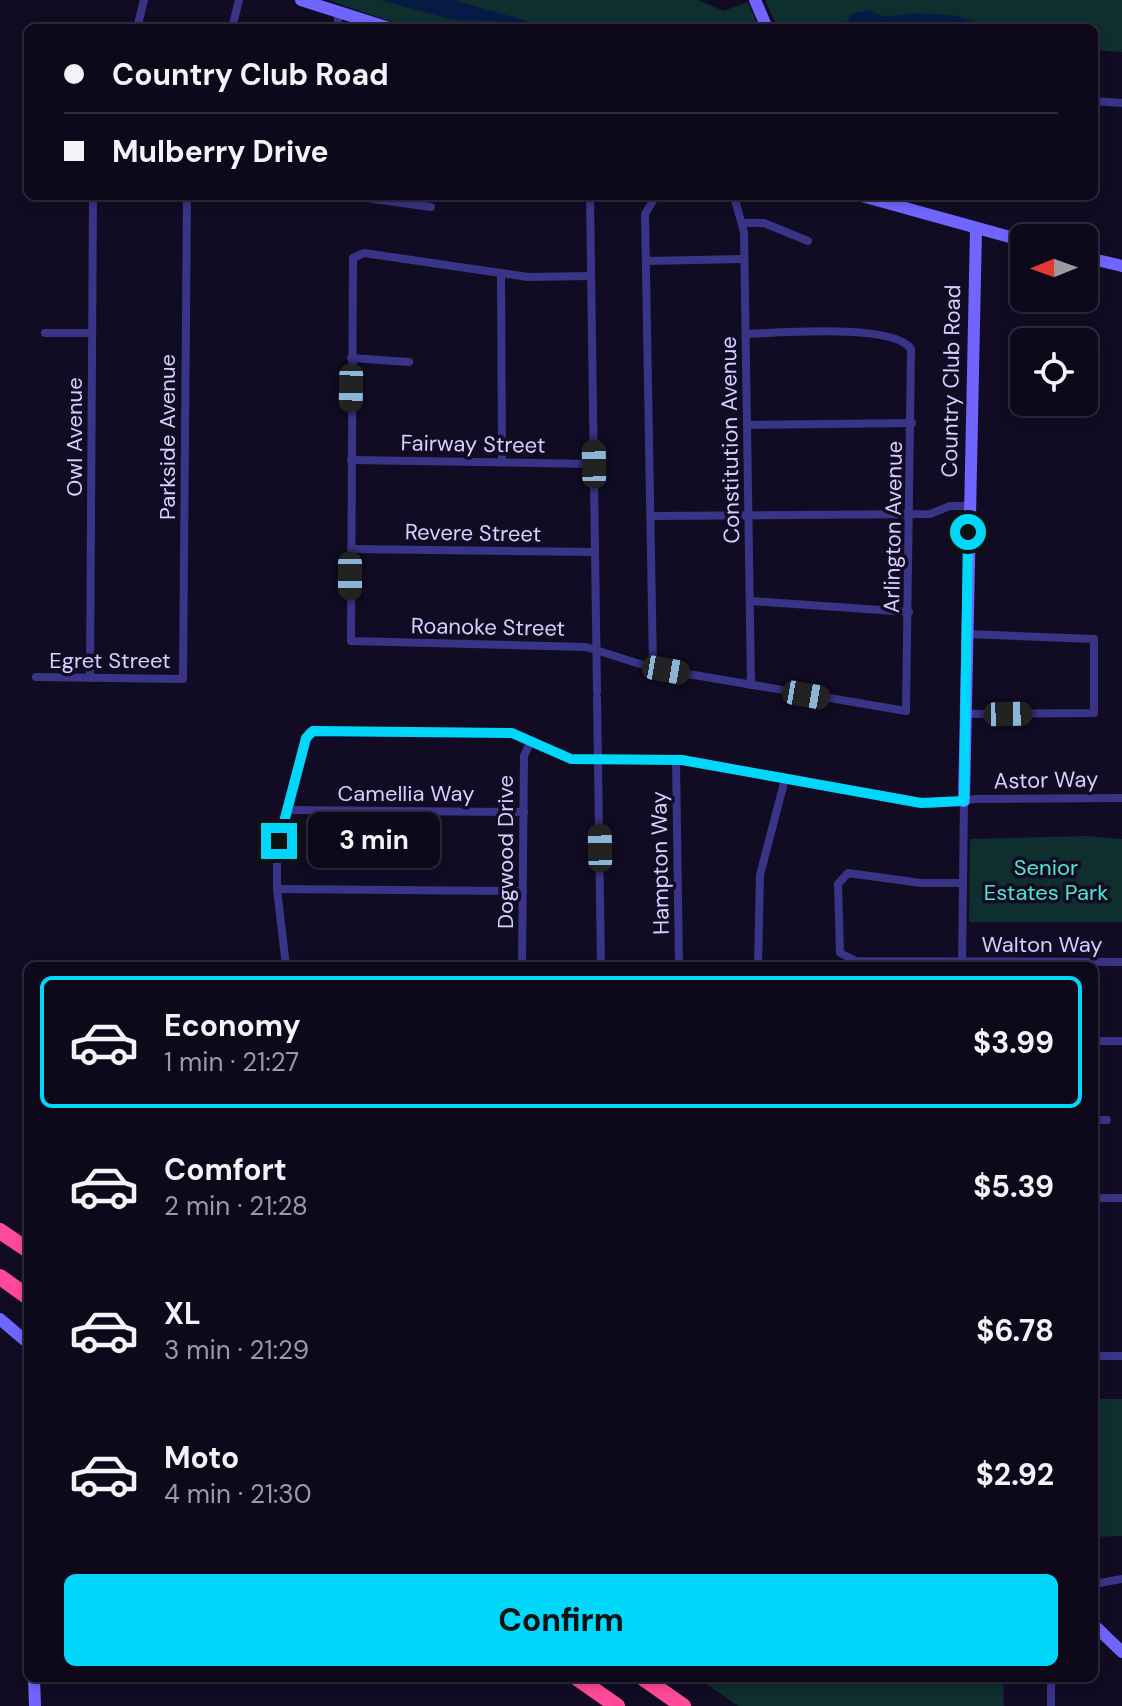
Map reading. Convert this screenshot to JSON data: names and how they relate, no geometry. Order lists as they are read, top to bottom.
{
  "streets": {
    "street": [
      "Country Club Road",
      "Owl Avenue",
      "Parkside Avenue",
      "Constitution Avenue",
      "Fairway Street",
      "Arlington Avenue",
      "Revere Street",
      "Roanoke Street",
      "Egret Street",
      "Astor Way",
      "Camellia Way",
      "Dogwood Drive",
      "Hampton Way",
      "Walton Way"
    ]
  },
  "crossings": [
    ["Country Club Road", "Astor Way"],
    ["Country Club Road", "Walton Way"],
    ["Owl Avenue", "Egret Street"],
    ["Parkside Avenue", "Egret Street"],
    ["Constitution Avenue", "Arlington Avenue"],
    ["Constitution Avenue", "Roanoke Street"],
    ["Arlington Avenue", "Roanoke Street"],
    ["Revere Street", "Roanoke Street"],
    ["Astor Way", "Camellia Way"],
    ["Astor Way", "Dogwood Drive"],
    ["Astor Way", "Hampton Way"],
    ["Camellia Way", "Dogwood Drive"]
  ],
  "parks": ["Senior Estates Park"],
  "north": "left",
  "page": {
    "banner": ["Country Club Road", "Mulberry Drive"],
    "bubble": "3 min",
    "list": [
      {
        "name": "Economy",
        "note": "1 min · 21:27",
        "value": "$3.99"
      },
      {
        "name": "Comfort",
        "note": "2 min · 21:28",
        "value": "$5.39"
      },
      {
        "name": "XL",
        "note": "3 min · 21:29",
        "value": "$6.78"
      },
      {
        "name": "Moto",
        "note": "4 min · 21:30",
        "value": "$2.92"
      }
    ],
    "buttons": "Confirm"
  }
}
